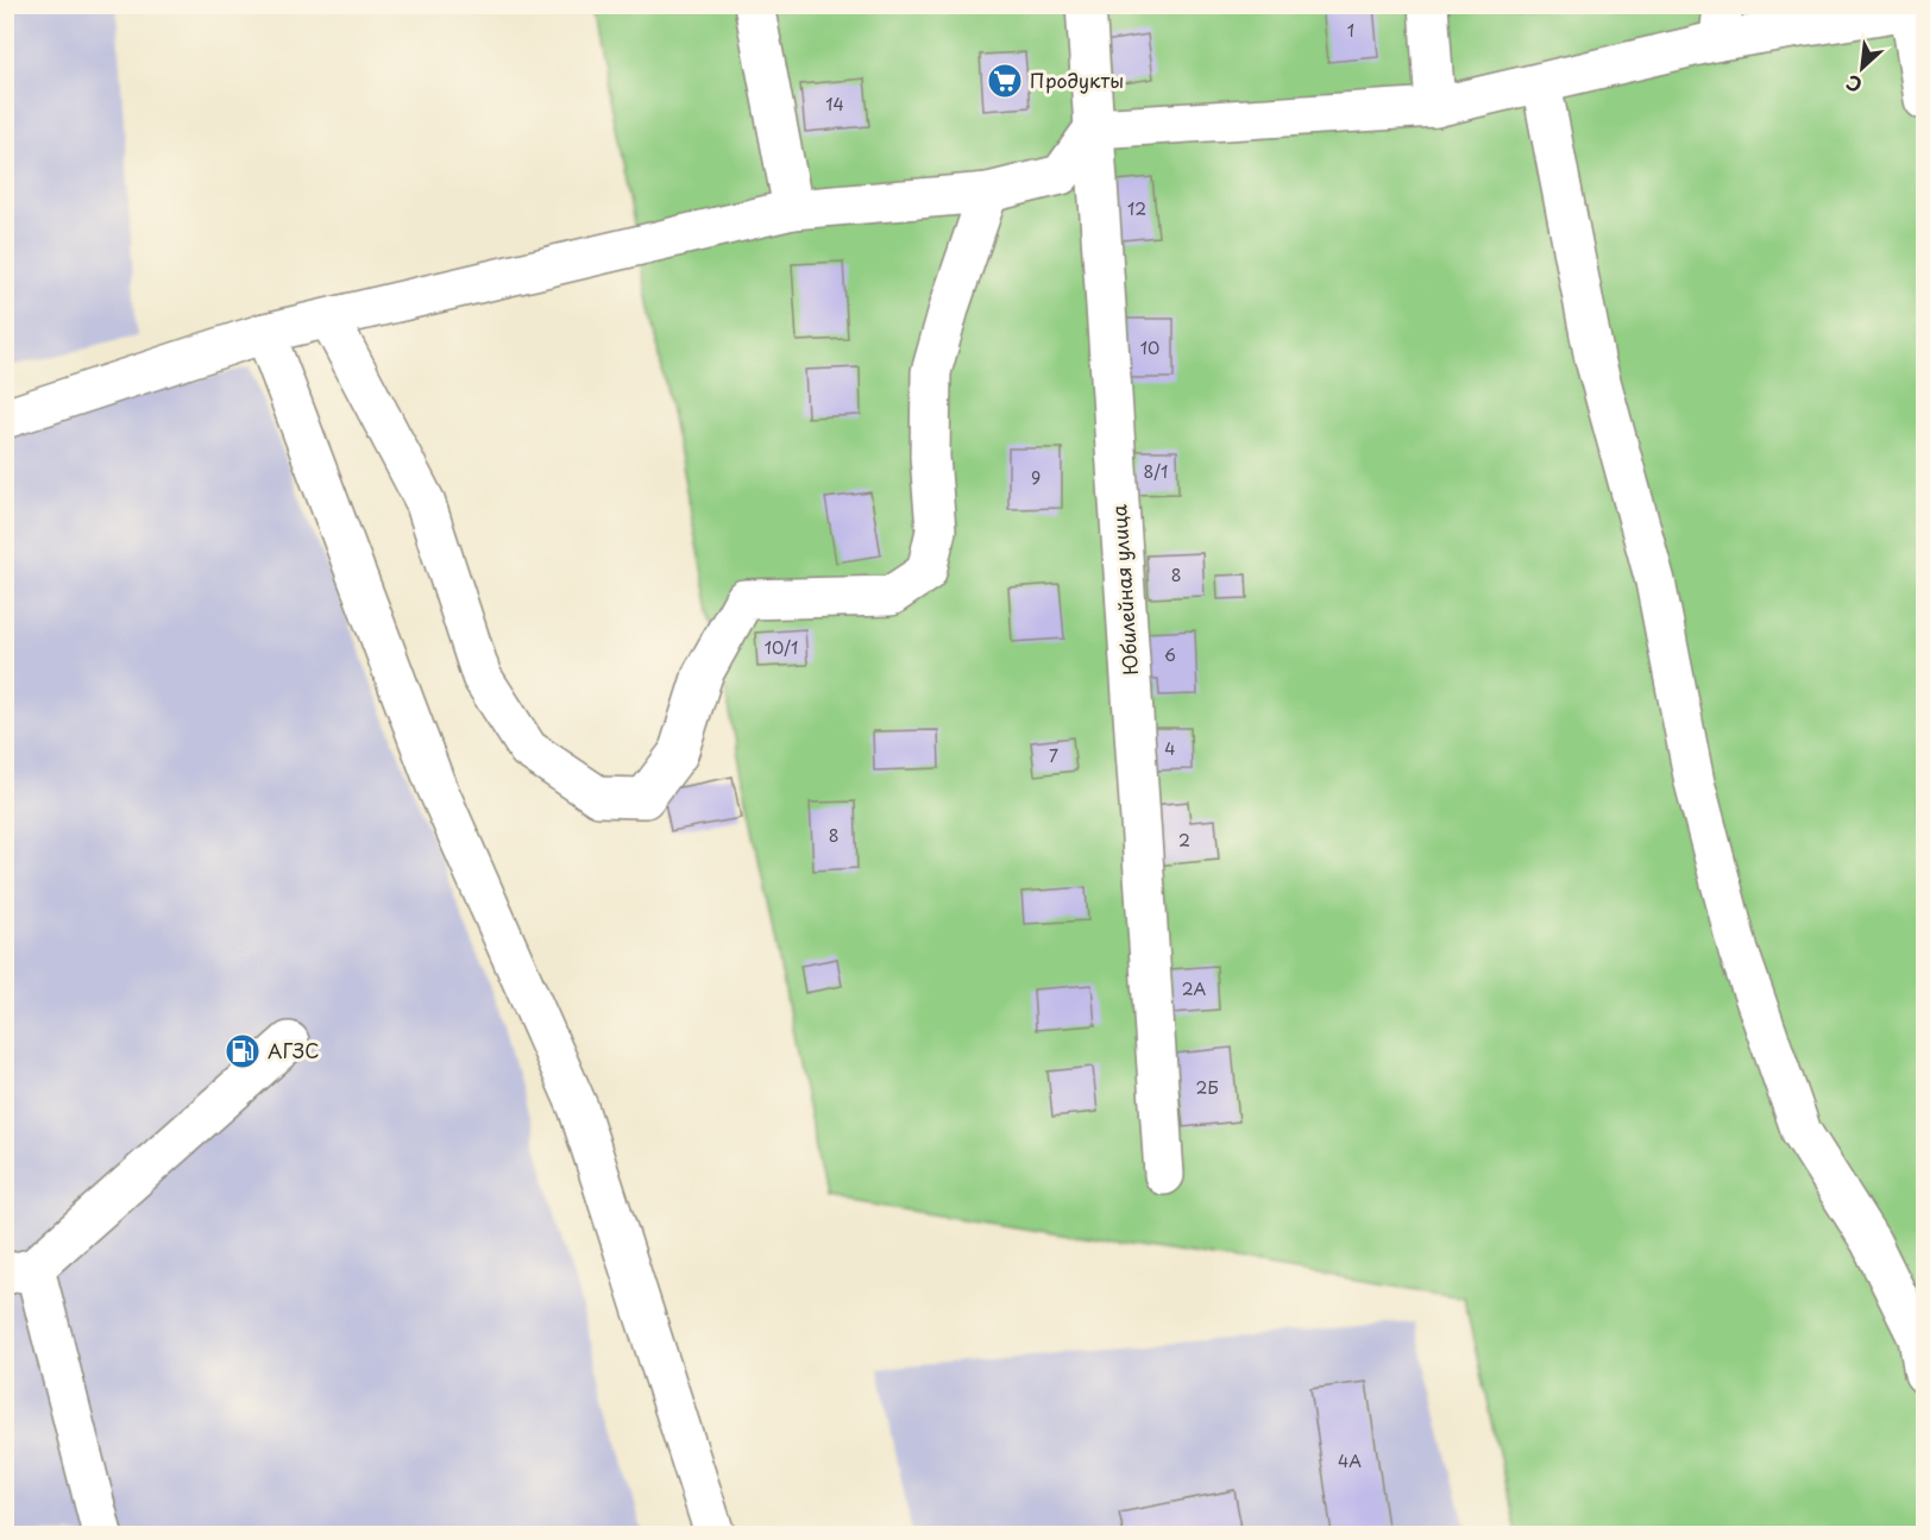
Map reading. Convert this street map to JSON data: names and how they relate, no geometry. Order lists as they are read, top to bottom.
{
  "streets": {
    "street": ["Юбилейная улица"]
  },
  "places": {
    "supermarket": ["Продукты"],
    "fuel station": ["АГЗС"]
  },
  "house_numbers": [
    "1",
    "14",
    "12",
    "10",
    "8/1",
    "9",
    "8",
    "10/1",
    "6",
    "4",
    "7",
    "8",
    "2",
    "2А",
    "2Б",
    "4А"
  ],
  "north": "bottom left"
}
